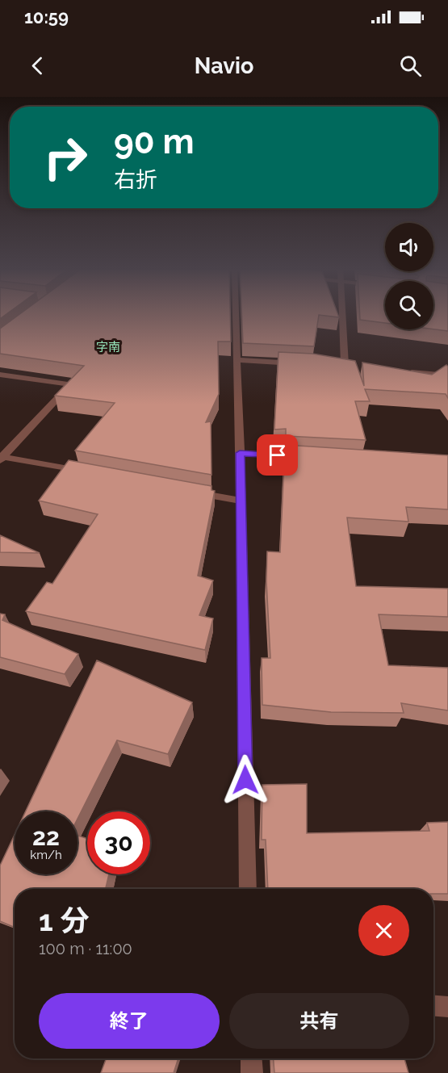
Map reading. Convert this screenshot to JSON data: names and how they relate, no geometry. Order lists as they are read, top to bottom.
{
  "districts": ["字南"],
  "page": {
    "status": "10:59",
    "header": "Navio",
    "turn": ["90 m", "右折"],
    "speed": "22 km/h",
    "limit": "30",
    "heading": ["1 分", "100 m · 11:00"],
    "buttons": ["終了", "共有"]
  }
}
